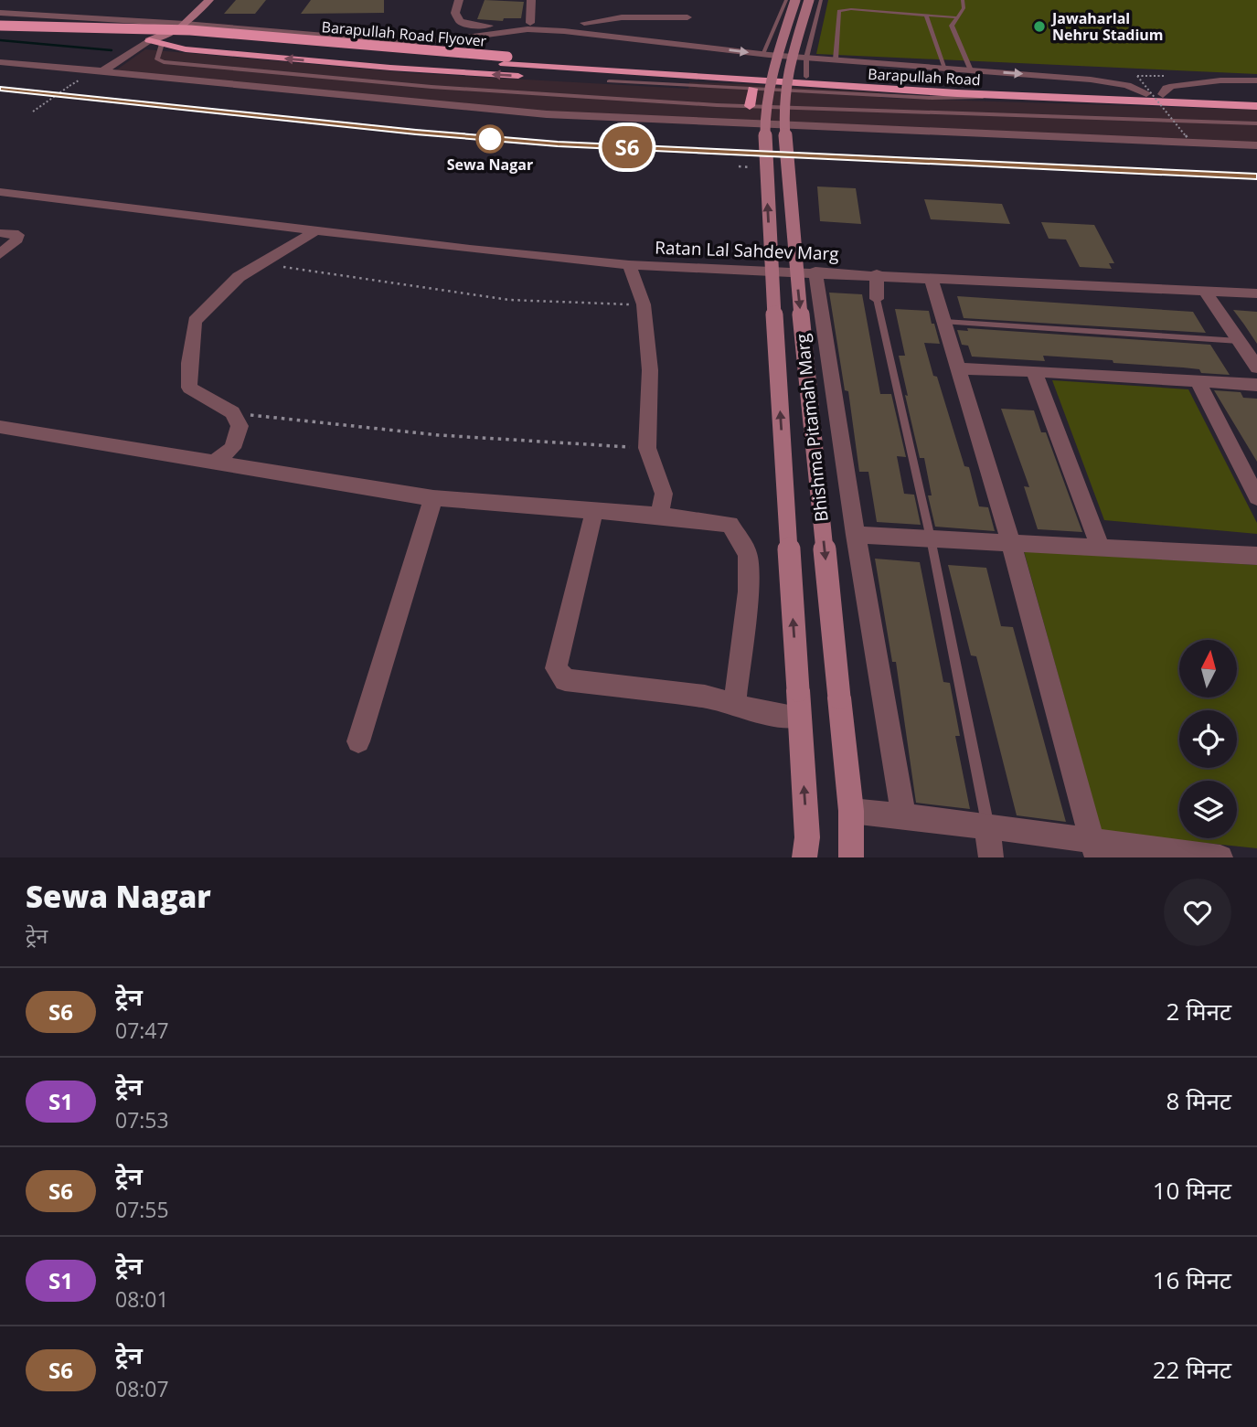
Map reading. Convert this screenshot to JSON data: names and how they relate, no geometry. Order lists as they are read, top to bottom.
{
  "streets": {
    "highway": ["Barapullah Road Flyover", "Barapullah Road"],
    "main road": ["Bhishma Pitamah Marg"],
    "street": ["Ratan Lal Sahdev Marg"]
  },
  "crossings": [
    ["Barapullah Road Flyover", "Barapullah Road"]
  ],
  "places": ["Jawaharlal Nehru Stadium", "Sewa Nagar"],
  "north": "top",
  "page": {
    "on_map": "S6",
    "heading": ["Sewa Nagar", "ट्रेन"],
    "list": [
      {
        "mark": "S6",
        "name": "ट्रेन",
        "note": "07:47",
        "value": "2 मिनट"
      },
      {
        "mark": "S1",
        "name": "ट्रेन",
        "note": "07:53",
        "value": "8 मिनट"
      },
      {
        "mark": "S6",
        "name": "ट्रेन",
        "note": "07:55",
        "value": "10 मिनट"
      },
      {
        "mark": "S1",
        "name": "ट्रेन",
        "note": "08:01",
        "value": "16 मिनट"
      },
      {
        "mark": "S6",
        "name": "ट्रेन",
        "note": "08:07",
        "value": "22 मिनट"
      }
    ]
  }
}
